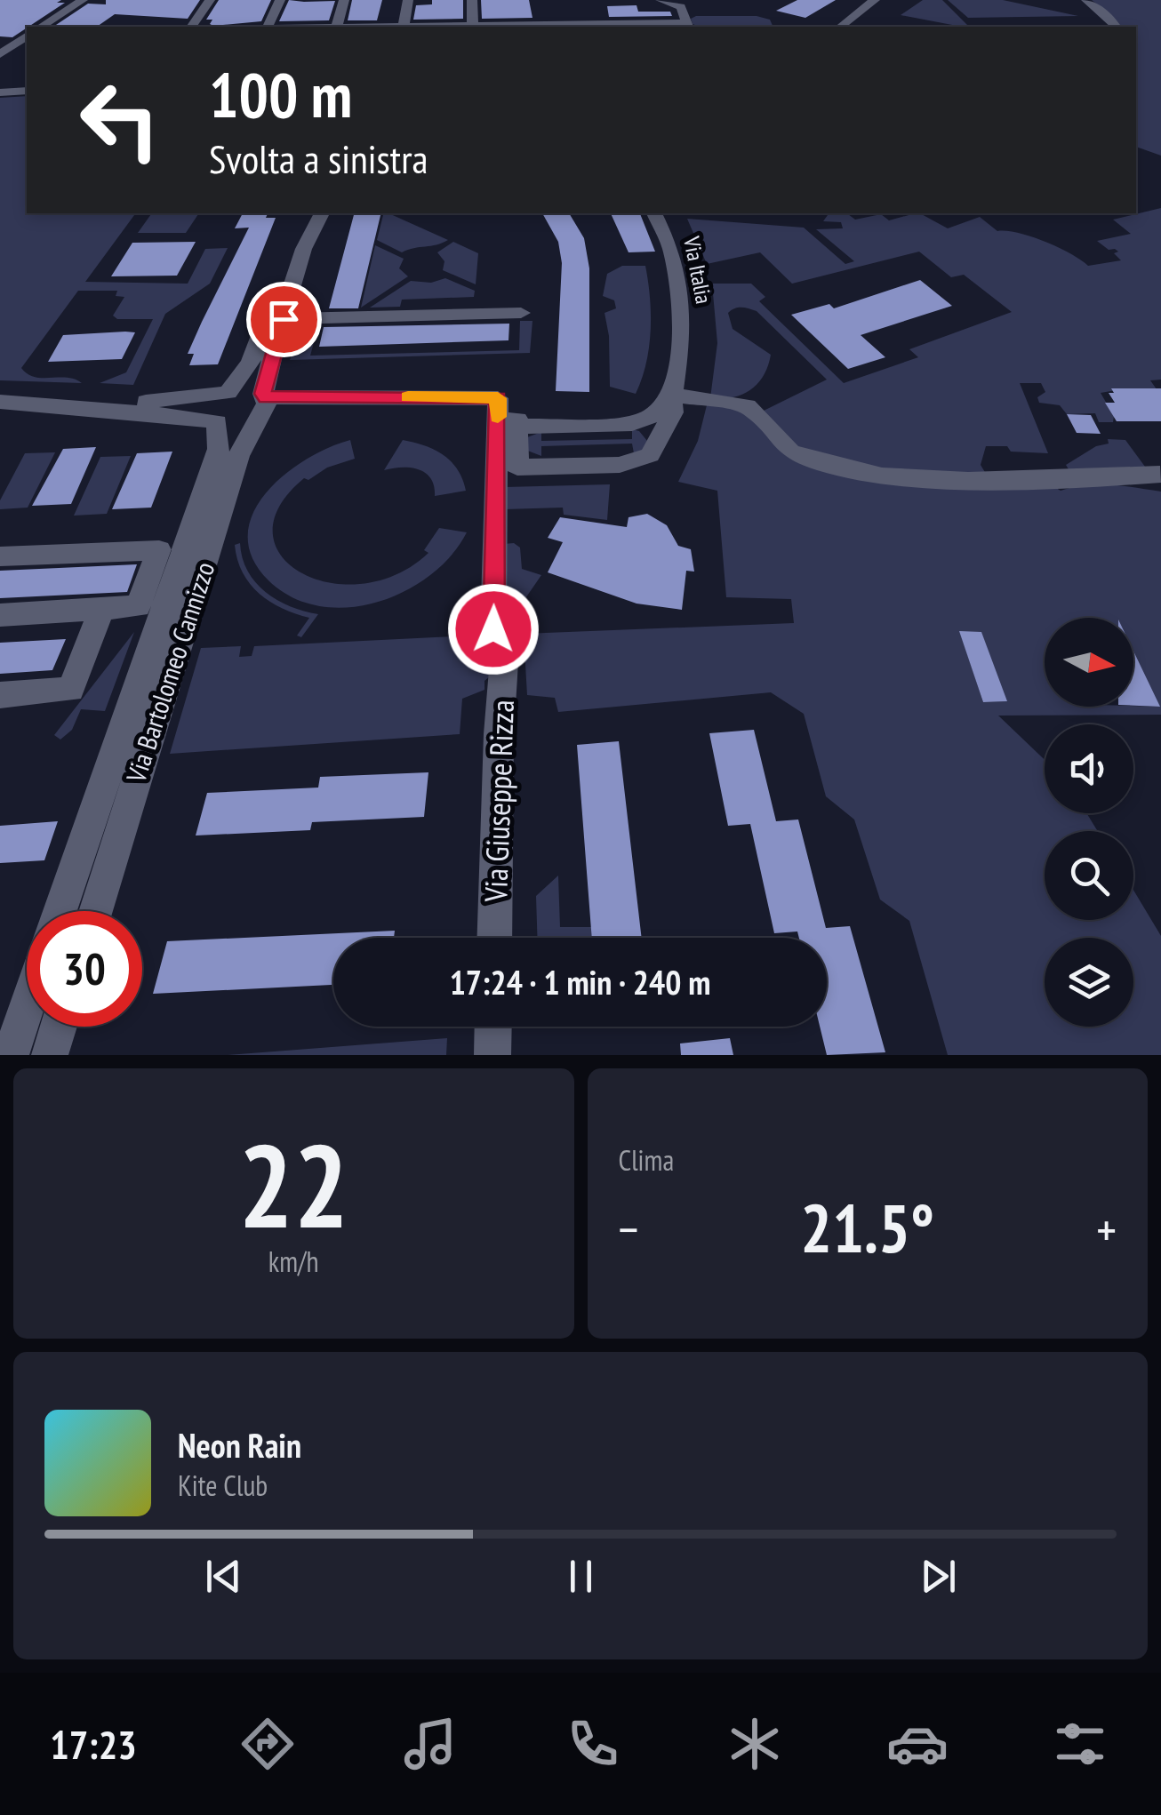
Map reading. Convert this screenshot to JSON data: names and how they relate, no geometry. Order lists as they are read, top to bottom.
{
  "streets": {
    "street": ["Via Italia", "Via Bartolomeo Cannizzo", "Via Giuseppe Rizza"]
  },
  "crossings": [
    ["Via Italia", "Via Giuseppe Rizza"]
  ],
  "north": "right",
  "page": {
    "turn": ["100 m", "Svolta a sinistra"],
    "limit": "30",
    "trip": "17:24 · 1 min · 240 m",
    "tile": [
      ["22", "km/h"],
      "Clima"
    ],
    "heat": ["−", "21.5°", "+"],
    "song": ["Neon Rain", "Kite Club"],
    "tabs": "17:23"
  }
}
